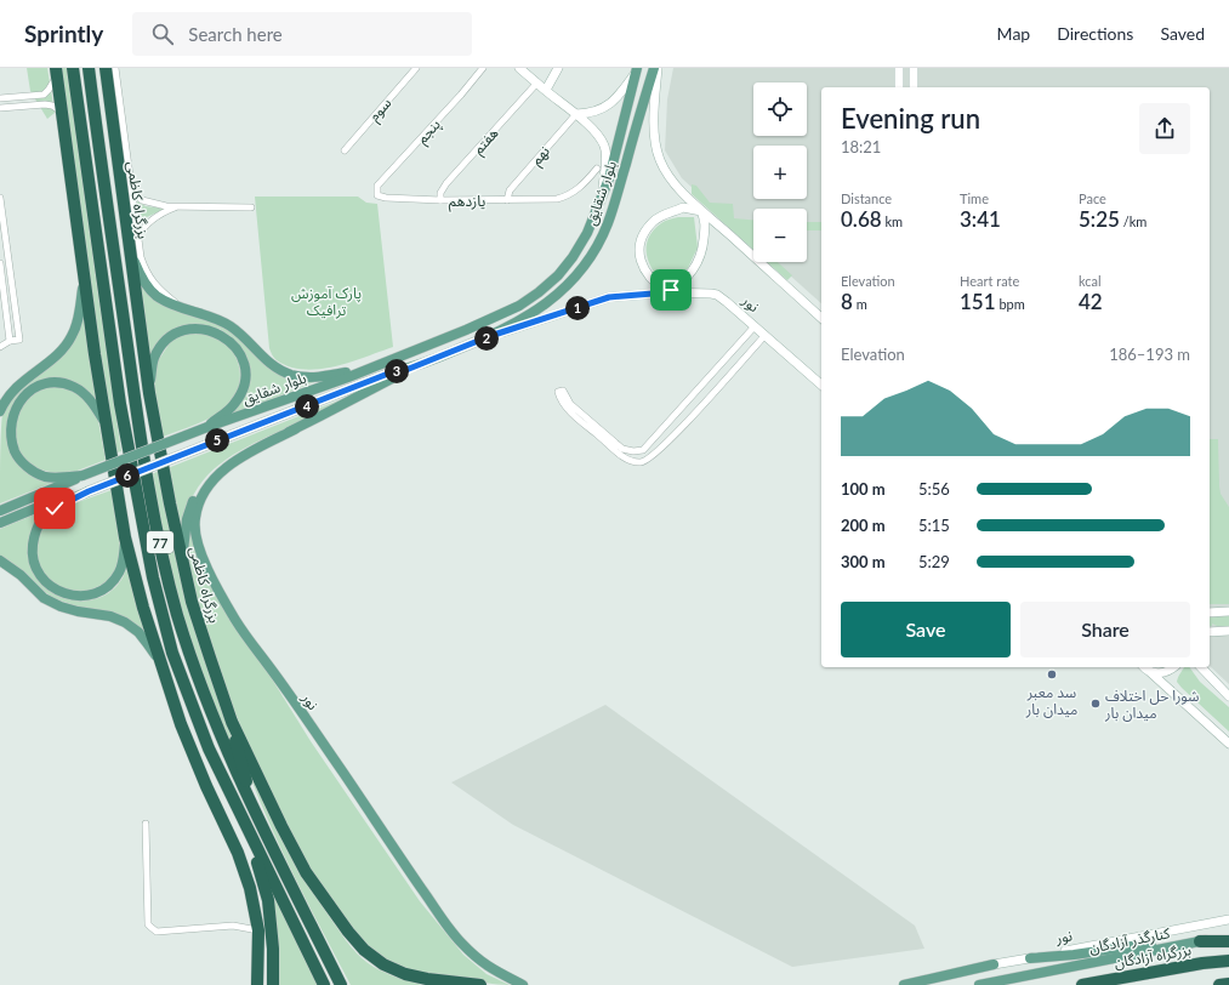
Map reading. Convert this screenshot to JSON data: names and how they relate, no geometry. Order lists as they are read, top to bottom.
{
  "streets": {
    "highway": ["بزرگراه کاظمی", "77", "بزرگراه آزادگان"],
    "main road": ["بلوار شقایق", "نور", "کنارگذر آزادگان"],
    "street": [
      "سوم",
      "پنجم",
      "هفتم",
      "نهم",
      "یازدهم"
    ]
  },
  "crossings": [
    ["پنجم", "یازدهم"],
    ["هفتم", "یازدهم"],
    ["نهم", "یازدهم"],
    ["بلوار شقایق", "نور"]
  ],
  "parks": ["پارک آموزش ترافیک"],
  "places": ["سد معبر میدان بار", "شورا حل اختلاف میدان بار"],
  "page": {
    "header": "Sprintly",
    "search": "Search here",
    "nav": ["Map", "Directions", "Saved"],
    "map_buttons": ["+", "−"],
    "heading": ["Evening run", "18:21"],
    "stats": [
      ["Distance", "0.68 km"],
      ["Time", "3:41"],
      ["Pace", "5:25 /km"],
      ["Elevation", "8 m"],
      ["Heart rate", "151 bpm"],
      ["kcal", "42"]
    ],
    "pins": [
      "1",
      "2",
      "3",
      "4",
      "5",
      "6"
    ],
    "chart": ["Elevation", "186–193 m"],
    "list": [
      {
        "name": "100 m",
        "note": "5:56"
      },
      {
        "name": "200 m",
        "note": "5:15"
      },
      {
        "name": "300 m",
        "note": "5:29"
      }
    ],
    "buttons": ["Save", "Share"]
  }
}
